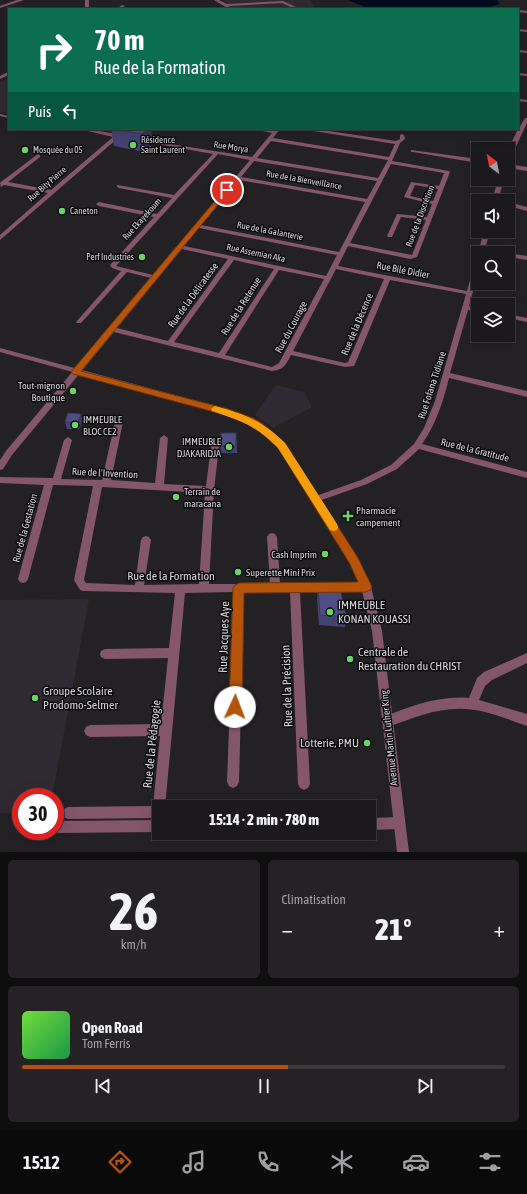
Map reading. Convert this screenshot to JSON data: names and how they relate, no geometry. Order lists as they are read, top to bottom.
{
  "streets": {
    "street": [
      "Rue Morya",
      "Rue de la Bienveillance",
      "Rue Bity Pierre",
      "Rue de la Discrétion",
      "Rue Ekayekoum",
      "Rue de la Galanterie",
      "Rue Assemian Aka",
      "Rue Bilé Didier",
      "Rue de la Délicatesse",
      "Rue de la Retenue",
      "Rue de la Décence",
      "Rue du Courage",
      "Rue Fofana Tidiane",
      "Rue de la Gratitude",
      "Rue de l'Invention",
      "Rue de la Gestation",
      "Rue de la Formation",
      "Rue Jacques Aye",
      "Rue de la Précision",
      "Avenue Martin Luther King",
      "Rue de la Pédagogie"
    ]
  },
  "crossings": [
    ["Rue Morya", "Rue Bity Pierre"],
    ["Rue Morya", "Rue Ekayekoum"],
    ["Rue Morya", "Rue du Courage"],
    ["Rue de la Bienveillance", "Rue du Courage"],
    ["Rue de la Discrétion", "Rue du Courage"],
    ["Rue de la Galanterie", "Rue du Courage"],
    ["Rue Assemian Aka", "Rue de la Délicatesse"],
    ["Rue Assemian Aka", "Rue de la Retenue"],
    ["Rue Assemian Aka", "Rue du Courage"],
    ["Rue Bilé Didier", "Rue de la Décence"],
    ["Rue Bilé Didier", "Rue du Courage"],
    ["Rue Bilé Didier", "Rue Fofana Tidiane"],
    ["Rue de la Délicatesse", "Rue du Courage"],
    ["Rue de la Retenue", "Rue du Courage"],
    ["Rue de la Décence", "Rue du Courage"],
    ["Rue Fofana Tidiane", "Rue de la Gratitude"],
    ["Rue Fofana Tidiane", "Avenue Martin Luther King"],
    ["Rue de l'Invention", "Rue de la Gestation"],
    ["Rue de l'Invention", "Rue de la Formation"],
    ["Rue de la Formation", "Rue Jacques Aye"],
    ["Rue de la Formation", "Rue de la Précision"],
    ["Rue de la Formation", "Avenue Martin Luther King"],
    ["Rue de la Formation", "Rue de la Pédagogie"]
  ],
  "places": {
    "other": [
      "Résidence Saint Laurent",
      "Mosquée du 05",
      "Caneton",
      "Perf Industries",
      "Tout-mignon Boutique",
      "IMMEUBLE BLOC CE2",
      "IMMEUBLE DJAKARIDJA",
      "Terrain de maracana",
      "Cash Imprim",
      "Superette Mini Prix",
      "IMMEUBLE KONAN KOUASSI",
      "Centrale de Restauration du CHRIST",
      "Groupe Scolaire Prodomo-Selmer",
      "Lotterie, PMU"
    ],
    "health": ["Pharmacie campement"]
  },
  "north": "top left",
  "page": {
    "turn": ["70 m", "Rue de la Formation"],
    "then": "Puis",
    "limit": "30",
    "trip": "15:14 · 2 min · 780 m",
    "tile": [
      ["26", "km/h"],
      "Climatisation"
    ],
    "heat": ["−", "21°", "+"],
    "song": ["Open Road", "Tom Ferris"],
    "tabs": "15:12"
  }
}
